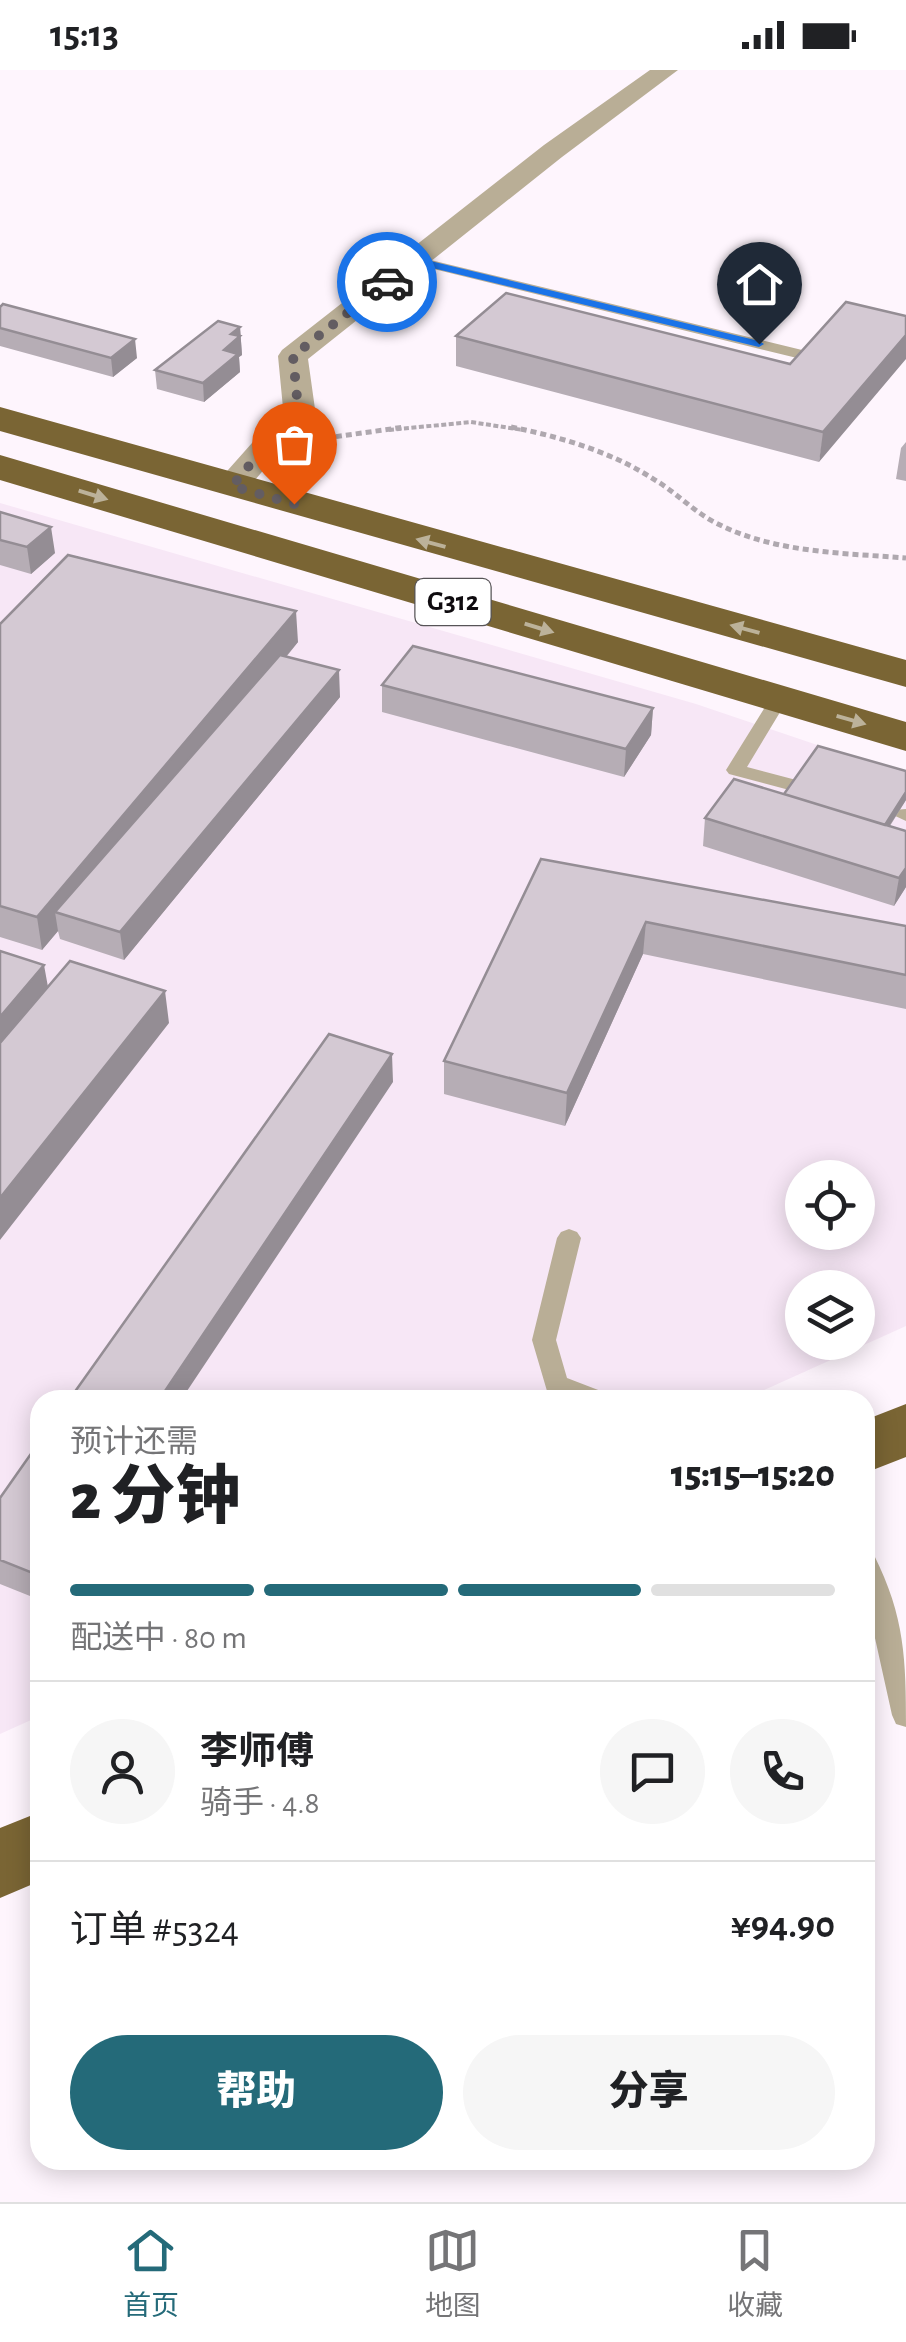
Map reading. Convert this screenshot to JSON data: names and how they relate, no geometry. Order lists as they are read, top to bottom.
{
  "streets": {
    "highway": ["G312"]
  },
  "page": {
    "status": "15:13",
    "heading": ["2 分钟", "预计还需", "15:15–15:20"],
    "panel": [
      "李师傅",
      "骑手 · 4.8",
      "订单 #5324",
      "¥94.90"
    ],
    "bar": "配送中 · 80 m",
    "buttons": ["帮助", "分享"],
    "tabs": ["首页", "地图", "收藏"]
  }
}
